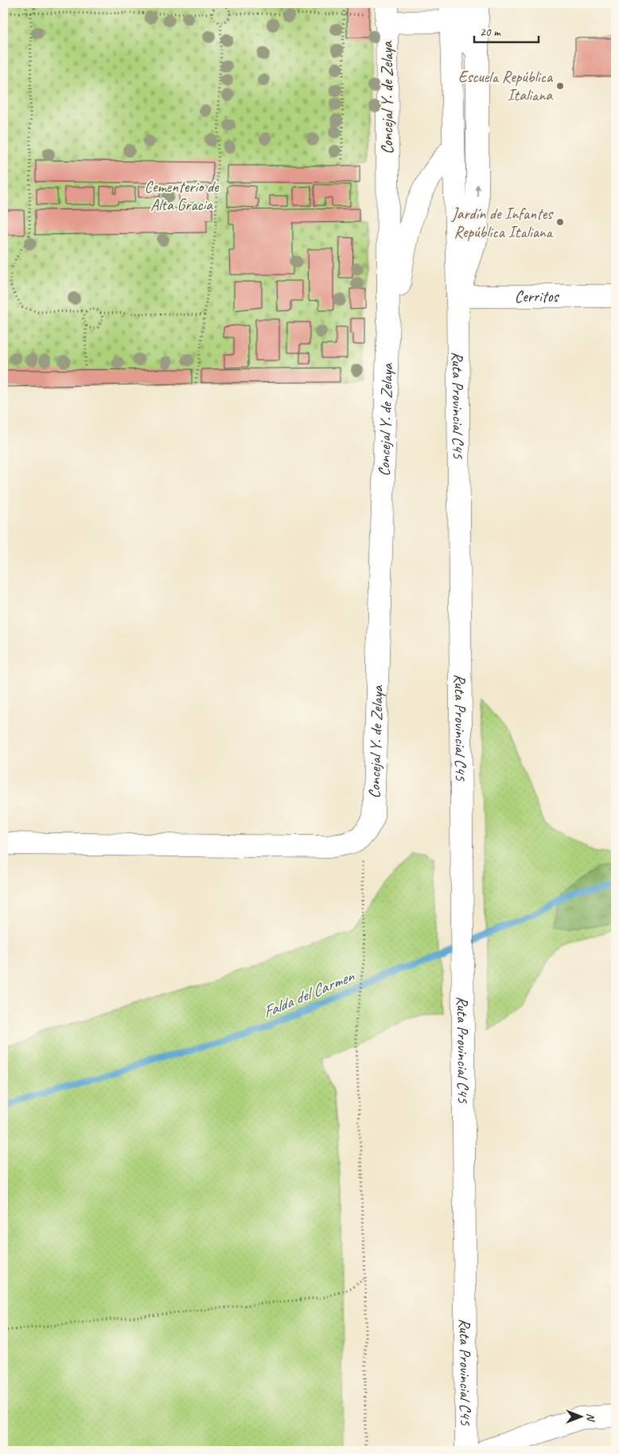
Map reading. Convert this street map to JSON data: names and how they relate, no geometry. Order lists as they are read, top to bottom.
{
  "streets": {
    "street": ["Concejal Y. de Zelaya", "Cerritos", "Ruta Provincial C45"]
  },
  "crossings": [
    ["Concejal Y. de Zelaya", "Ruta Provincial C45"],
    ["Cerritos", "Ruta Provincial C45"]
  ],
  "water": ["Falda del Carmen"],
  "parks": ["Cementerio de Alta Gracia"],
  "places": ["Escuela República Italiana", "Jardín de Infantes República Italiana"],
  "scale_bar": "20 m",
  "north": "right"
}
